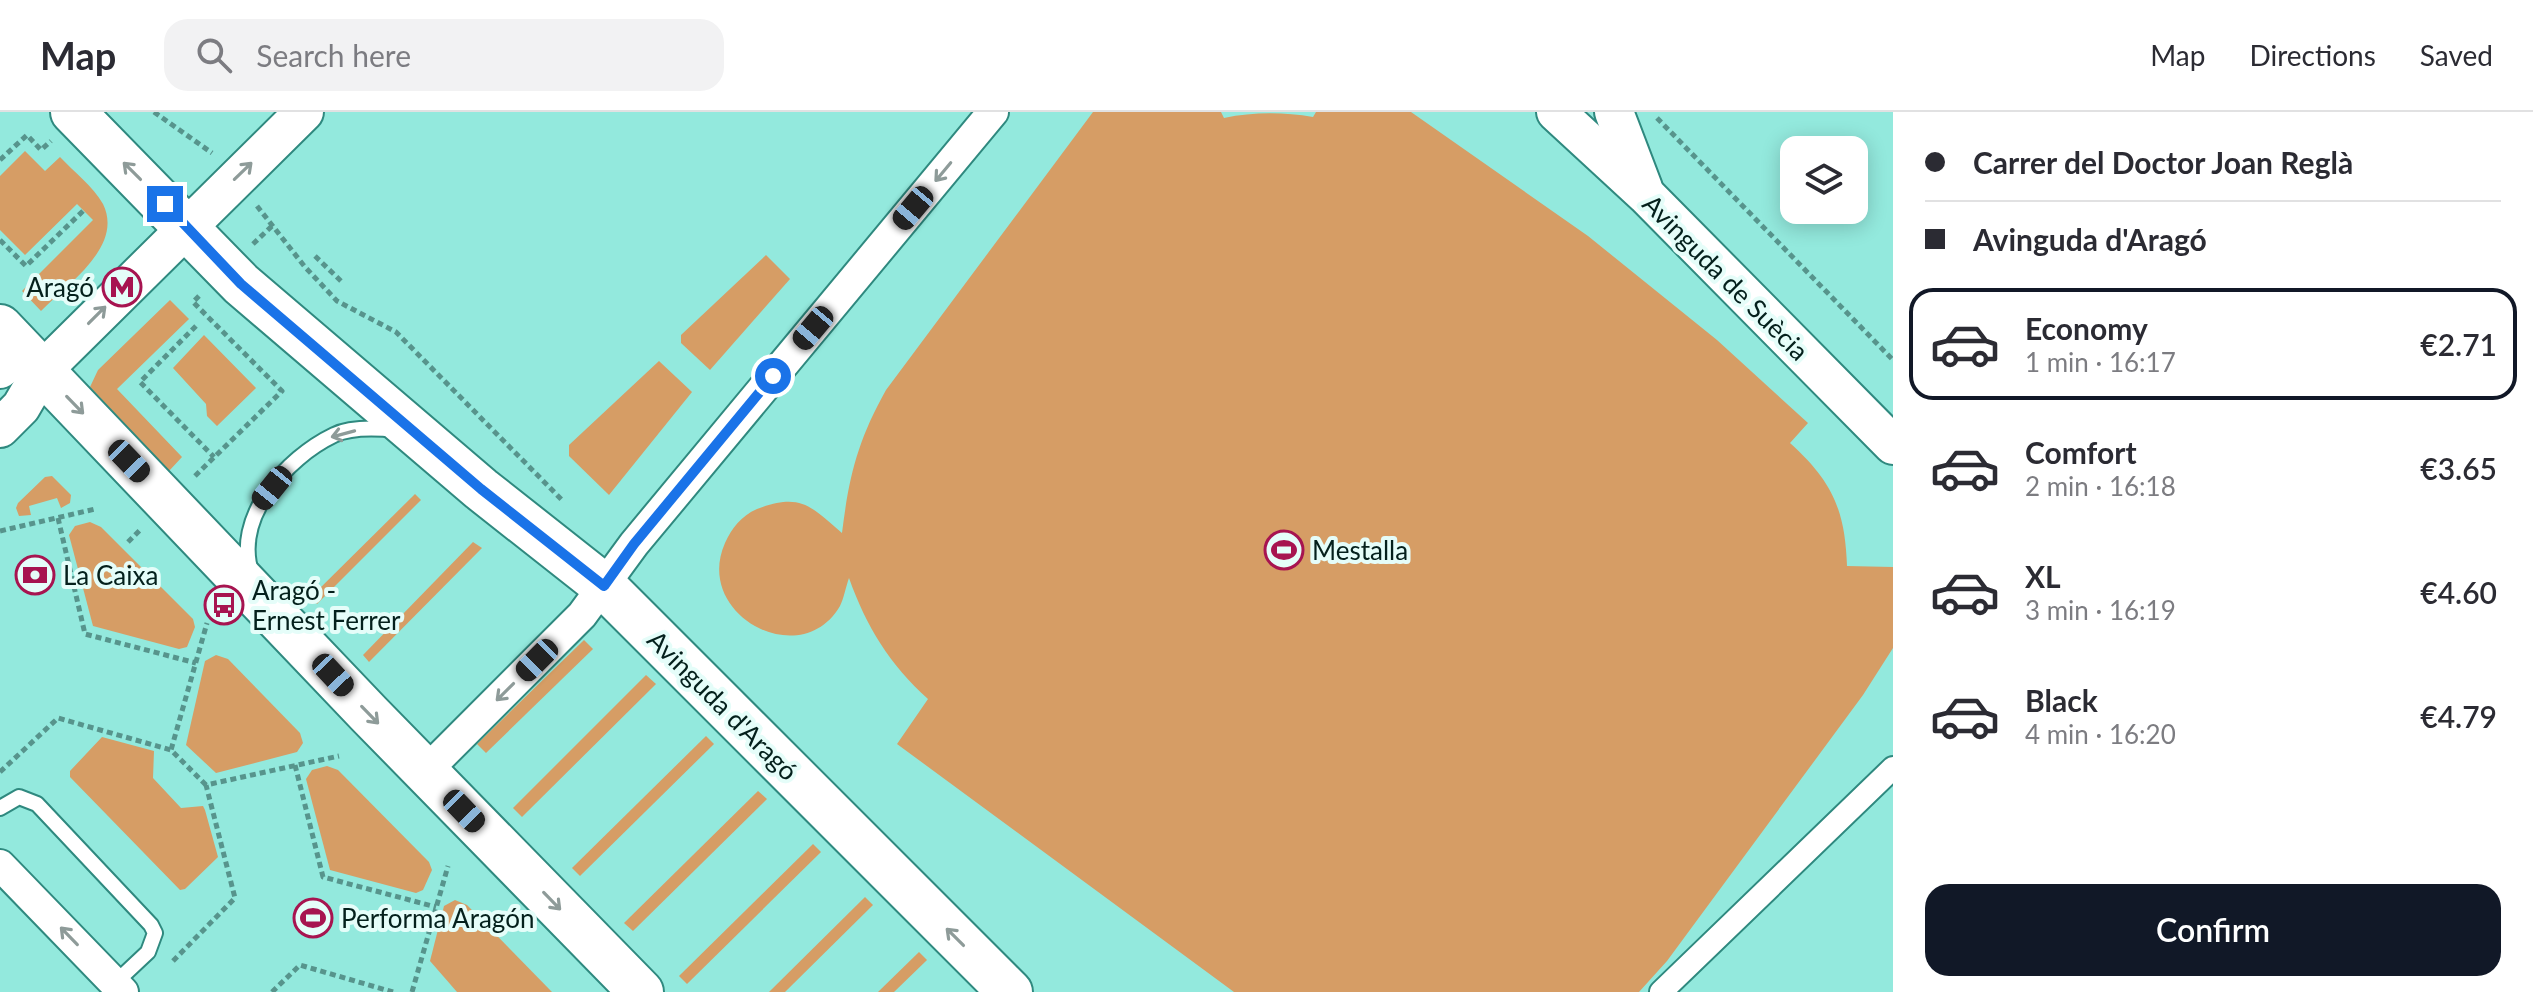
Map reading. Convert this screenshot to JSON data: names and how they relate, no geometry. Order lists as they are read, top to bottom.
{
  "streets": {
    "main road": ["Avinguda d'Aragó"],
    "street": ["Avinguda de Suècia"]
  },
  "places": {
    "metro station": ["Aragó"],
    "sports": ["Mestalla", "Performa Aragón"],
    "bank": ["La Caixa"],
    "bus stop": ["Aragó - Ernest Ferrer"]
  },
  "page": {
    "header": "Map",
    "search": "Search here",
    "nav": ["Map", "Directions", "Saved"],
    "banner": ["Carrer del Doctor Joan Reglà", "Avinguda d'Aragó"],
    "list": [
      {
        "name": "Economy",
        "note": "1 min · 16:17",
        "value": "€2.71"
      },
      {
        "name": "Comfort",
        "note": "2 min · 16:18",
        "value": "€3.65"
      },
      {
        "name": "XL",
        "note": "3 min · 16:19",
        "value": "€4.60"
      },
      {
        "name": "Black",
        "note": "4 min · 16:20",
        "value": "€4.79"
      }
    ],
    "buttons": "Confirm"
  }
}
